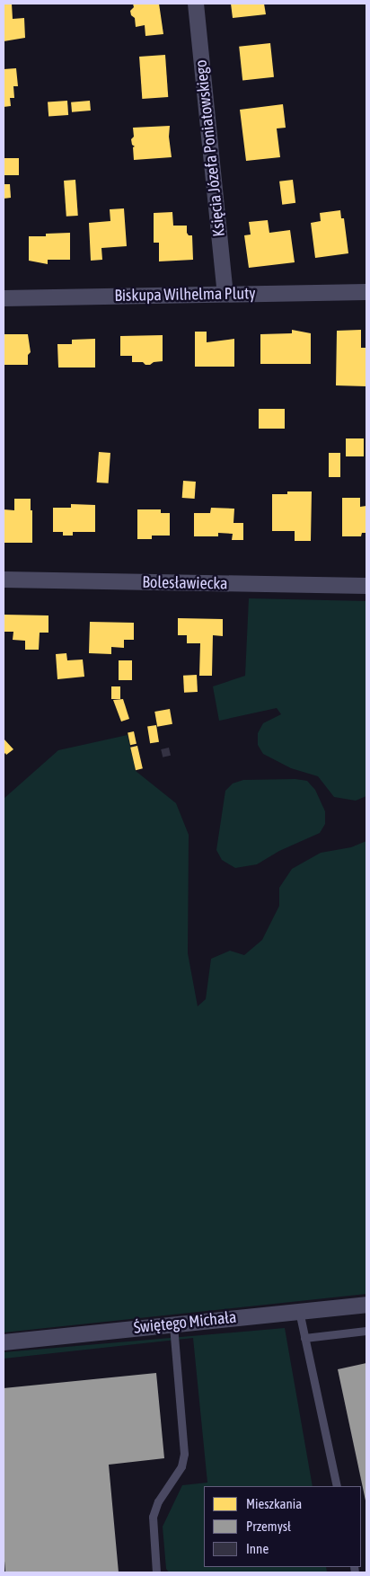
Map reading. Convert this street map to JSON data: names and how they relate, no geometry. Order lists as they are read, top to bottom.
{
  "streets": {
    "street": [
      "Księcia Józefa Poniatowskiego",
      "Biskupa Wilhelma Pluty",
      "Bolesławiecka",
      "Świętego Michała"
    ]
  },
  "crossings": [
    ["Księcia Józefa Poniatowskiego", "Biskupa Wilhelma Pluty"]
  ],
  "legend": ["Mieszkania", "Przemysł", "Inne"]
}
